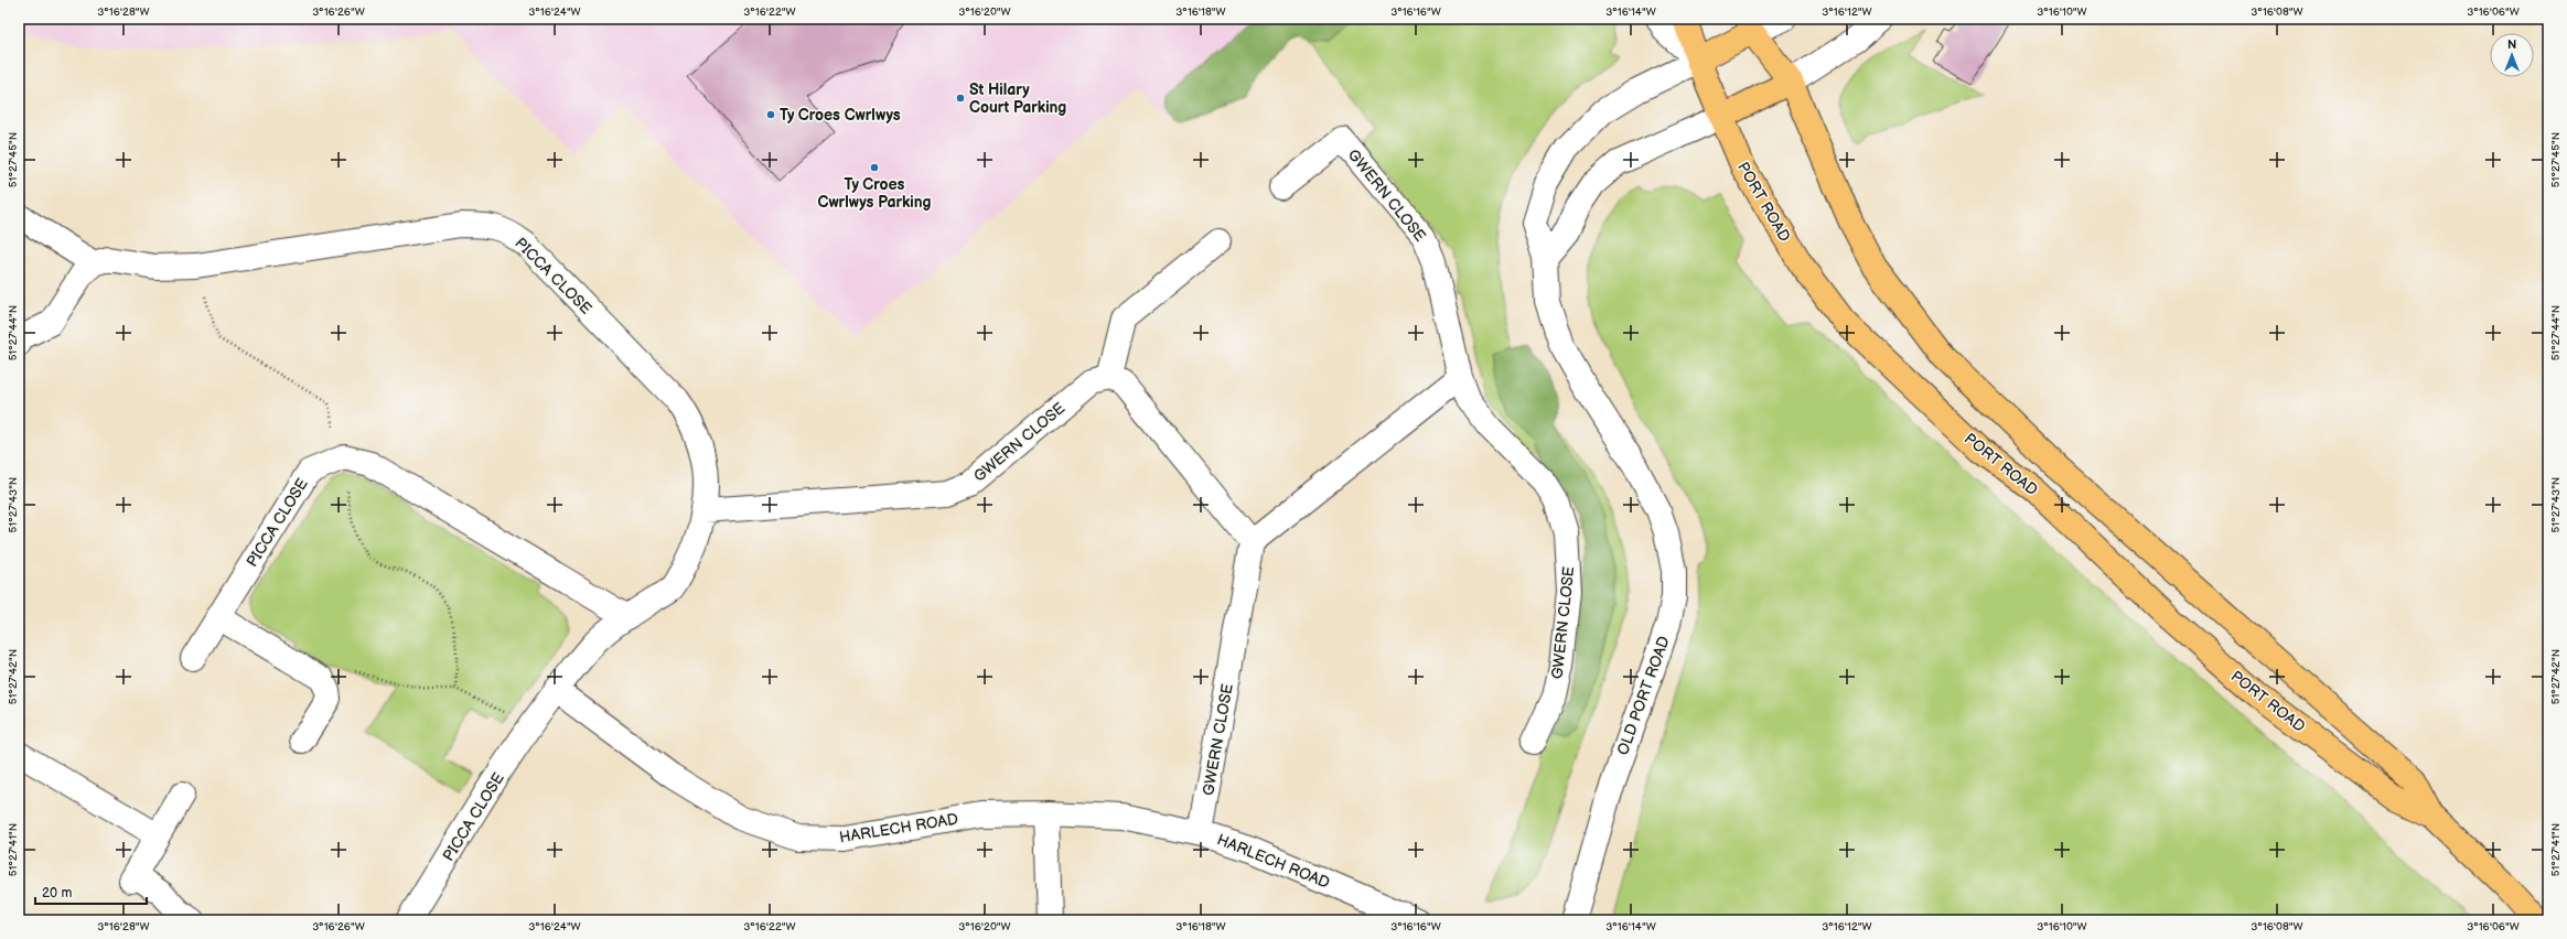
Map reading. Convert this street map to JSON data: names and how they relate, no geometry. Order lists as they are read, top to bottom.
{
  "streets": {
    "main road": ["PORT ROAD"],
    "street": [
      "GWERN CLOSE",
      "PICCA CLOSE",
      "OLD PORT ROAD",
      "HARLECH ROAD"
    ]
  },
  "crossings": [
    ["GWERN CLOSE", "PICCA CLOSE"],
    ["GWERN CLOSE", "HARLECH ROAD"],
    ["PORT ROAD", "OLD PORT ROAD"],
    ["PICCA CLOSE", "HARLECH ROAD"]
  ],
  "places": ["St Hilary Court Parking", "Ty Croes Cwrlwys", "Ty Croes Cwrlwys Parking"],
  "scale_bar": "20 m",
  "north": "top",
  "coordinates": [
    "3°16'28\"W",
    "3°16'26\"W",
    "3°16'24\"W",
    "3°16'22\"W",
    "3°16'20\"W",
    "3°16'18\"W",
    "3°16'16\"W",
    "3°16'14\"W",
    "3°16'12\"W",
    "3°16'10\"W",
    "3°16'08\"W",
    "3°16'06\"W",
    "51°27'45\"N",
    "51°27'44\"N",
    "51°27'43\"N",
    "51°27'42\"N",
    "51°27'41\"N"
  ]
}
